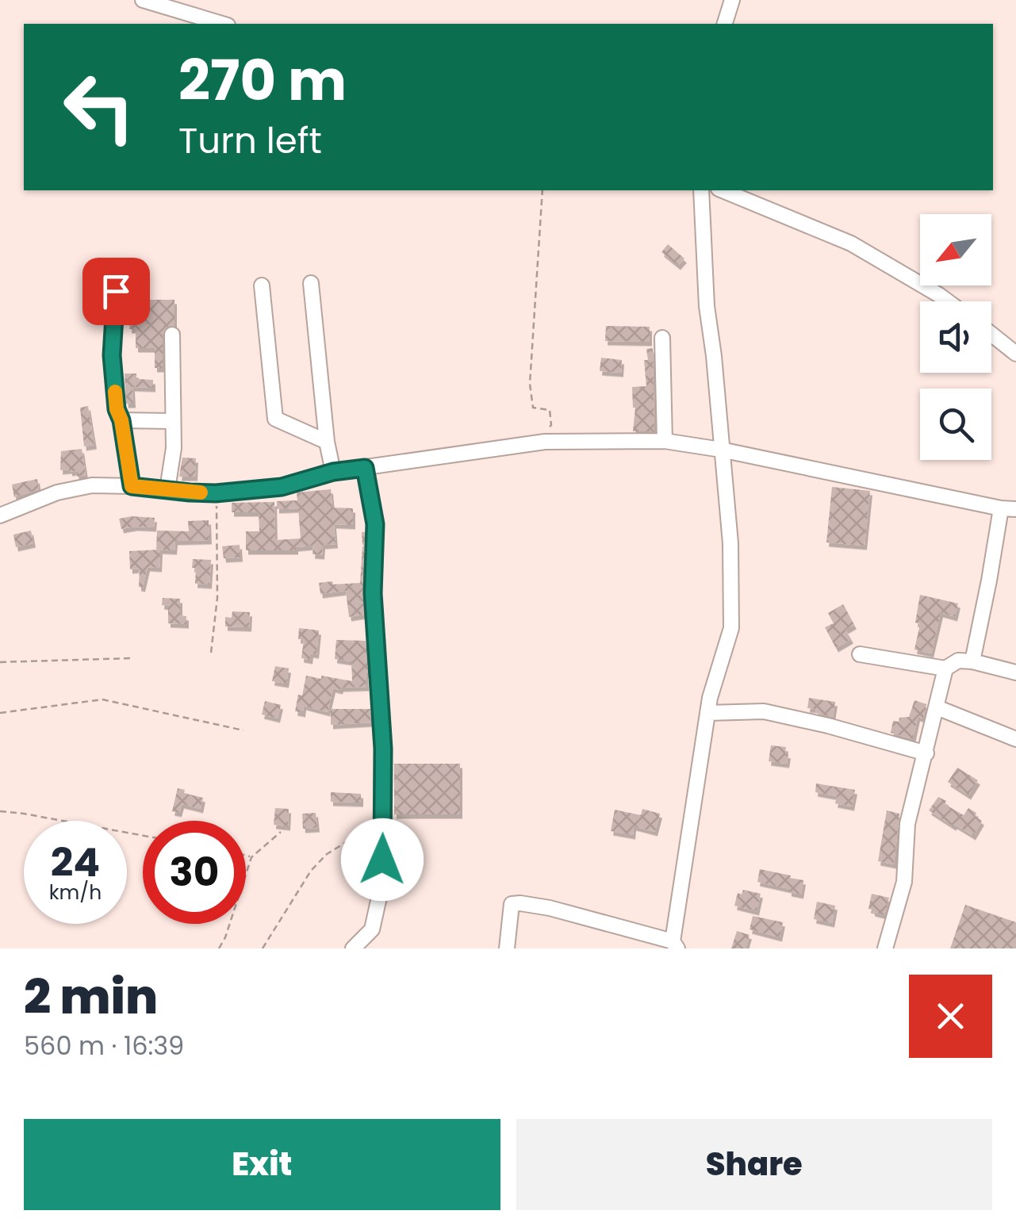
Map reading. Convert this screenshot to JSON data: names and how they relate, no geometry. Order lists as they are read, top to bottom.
{
  "north": "bottom left",
  "page": {
    "turn": ["270 m", "Turn left"],
    "speed": "24 km/h",
    "limit": "30",
    "heading": ["2 min", "560 m · 16:39"],
    "buttons": ["Exit", "Share"]
  }
}
